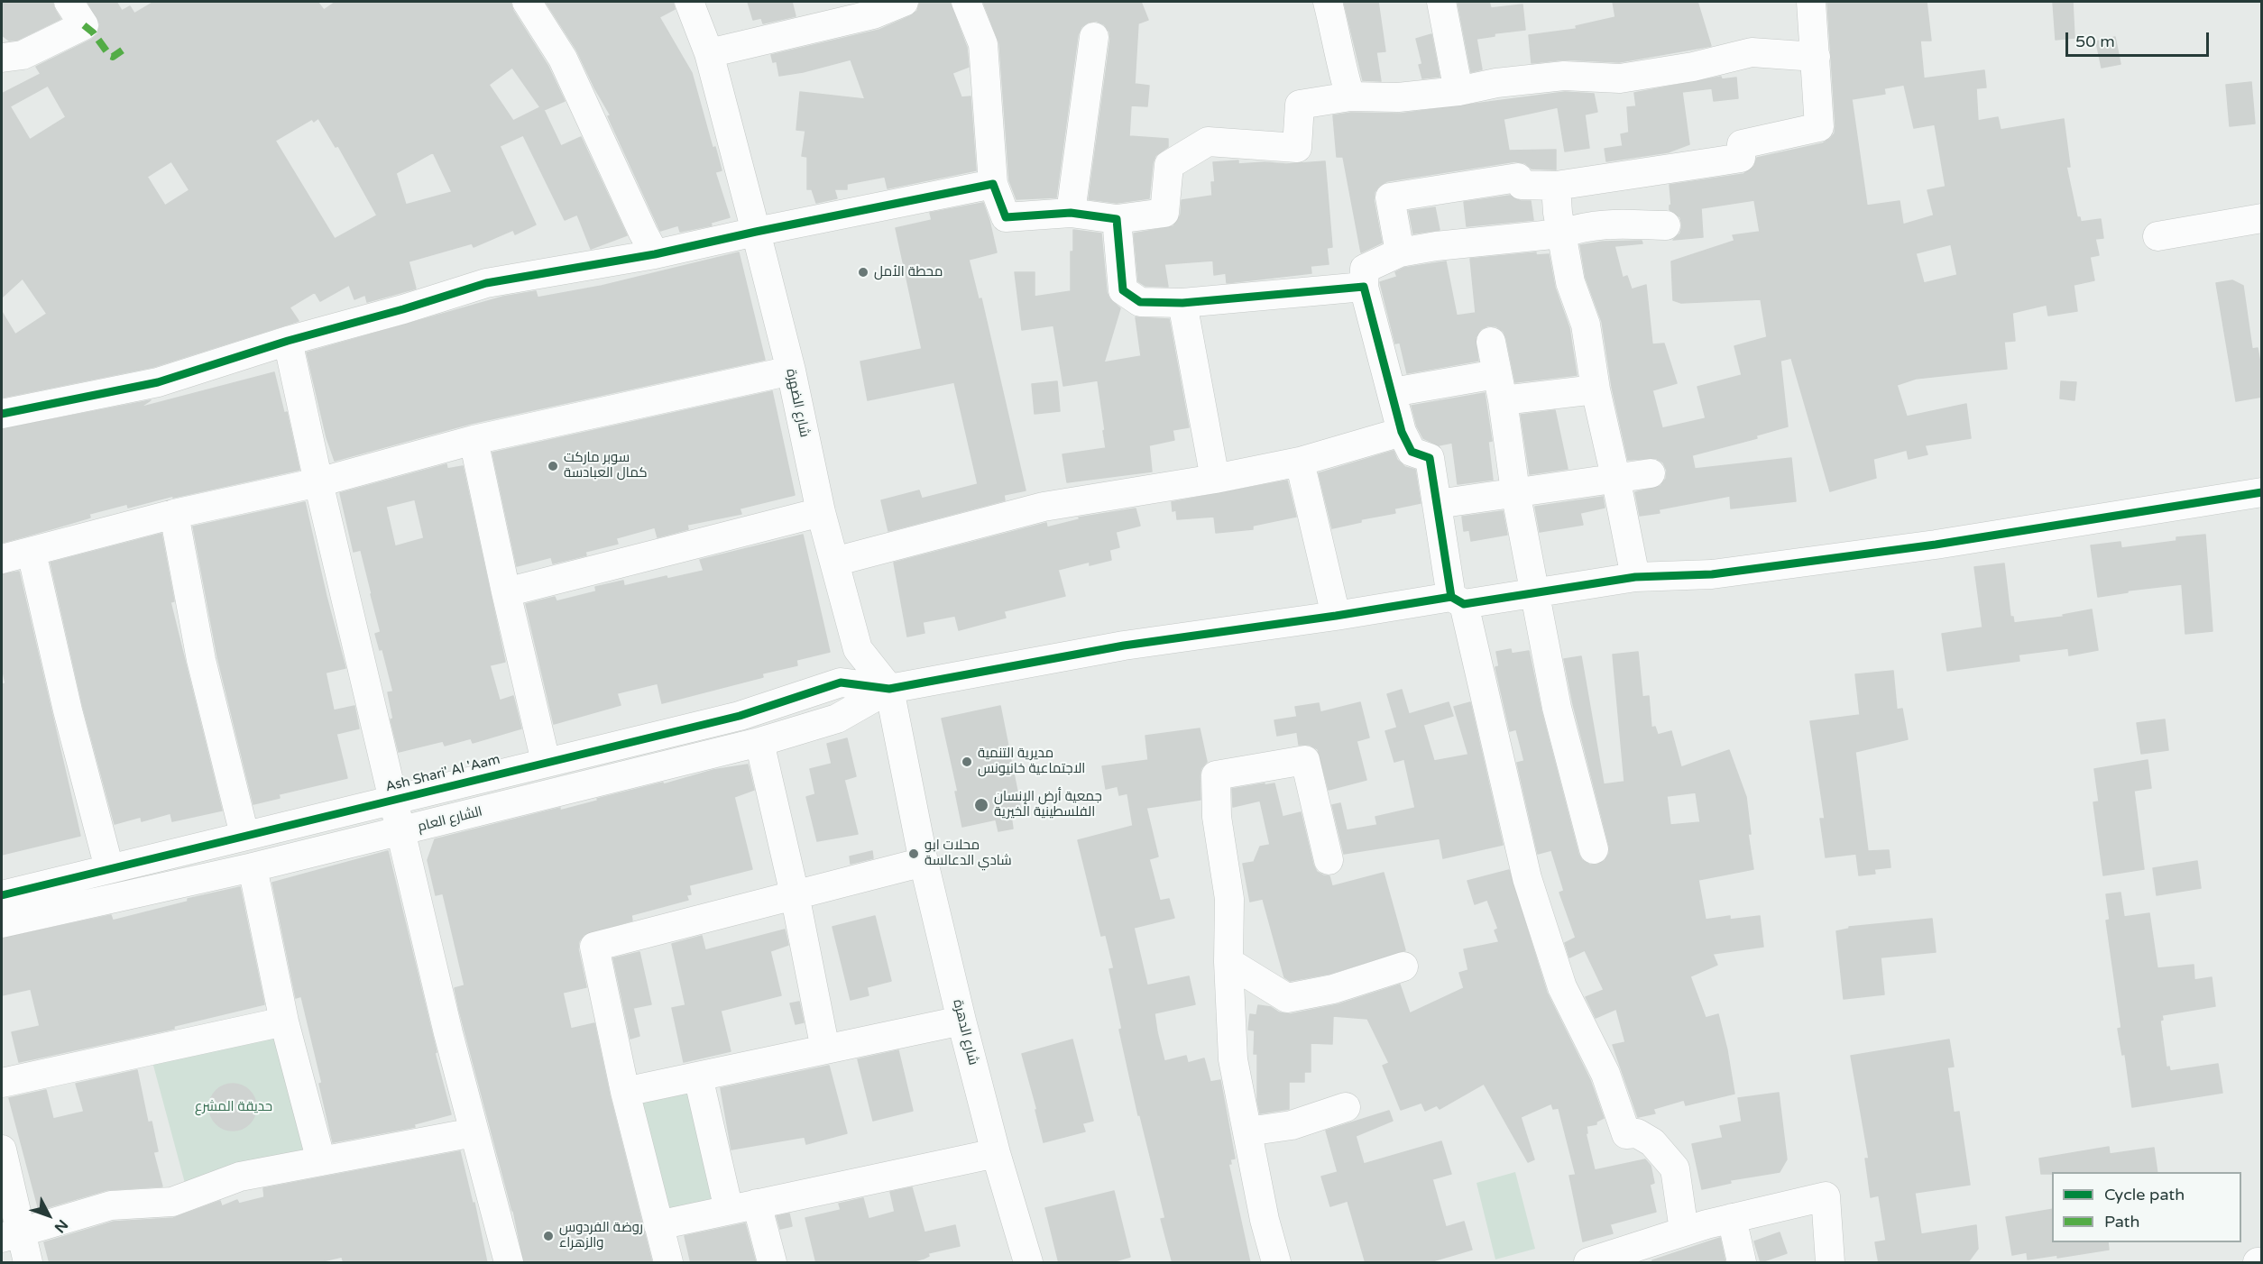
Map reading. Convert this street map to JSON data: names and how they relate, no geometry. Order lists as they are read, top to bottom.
{
  "streets": {
    "street": [
      "شارع الضهرة",
      "Ash Shari' Al 'Aam",
      "الشارع العام",
      "شارع الدهرة"
    ]
  },
  "crossings": [
    ["شارع الضهرة", "Ash Shari' Al 'Aam"],
    ["شارع الضهرة", "الشارع العام"],
    ["شارع الضهرة", "شارع الدهرة"],
    ["Ash Shari' Al 'Aam", "الشارع العام"]
  ],
  "parks": ["حديقة المشرع"],
  "places": [
    "محطة الأمل",
    "سوبر ماركت كمال العبادسة",
    "مديرية التنمية الاجتماعية خانيونس",
    "جمعية أرض الإنسان الفلسطينية الخيرية",
    "محلات ابو شادي الدعالسة",
    "روضة الفردوس والزهراء"
  ],
  "legend": ["Cycle path", "Path"],
  "scale_bar": "50 m",
  "north": "bottom right"
}
